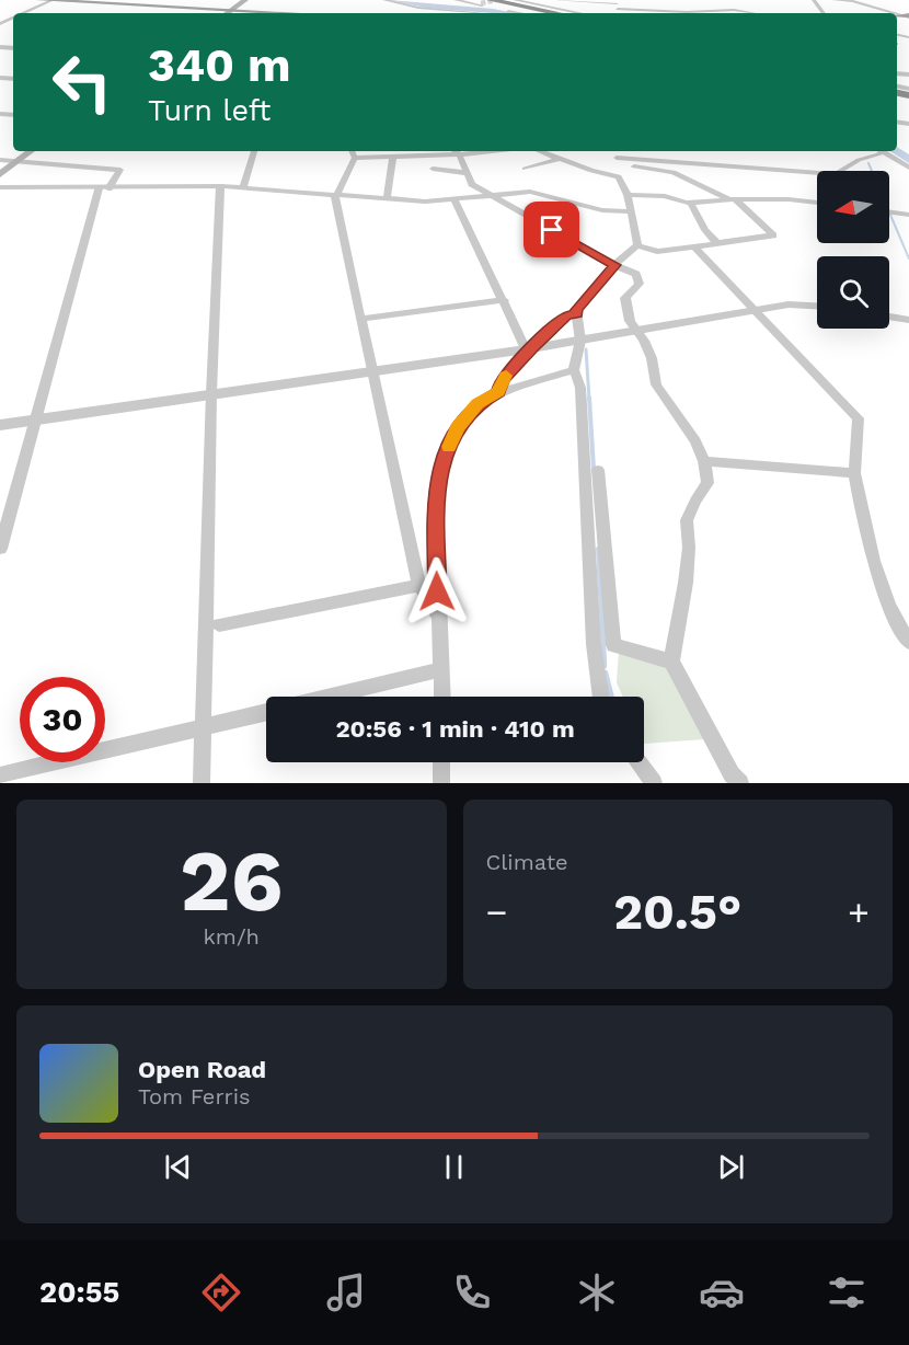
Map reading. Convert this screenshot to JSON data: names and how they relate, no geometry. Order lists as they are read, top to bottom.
{
  "north": "left",
  "page": {
    "turn": ["340 m", "Turn left"],
    "limit": "30",
    "trip": "20:56 · 1 min · 410 m",
    "tile": [
      ["26", "km/h"],
      "Climate"
    ],
    "heat": ["−", "20.5°", "+"],
    "song": ["Open Road", "Tom Ferris"],
    "tabs": "20:55"
  }
}
